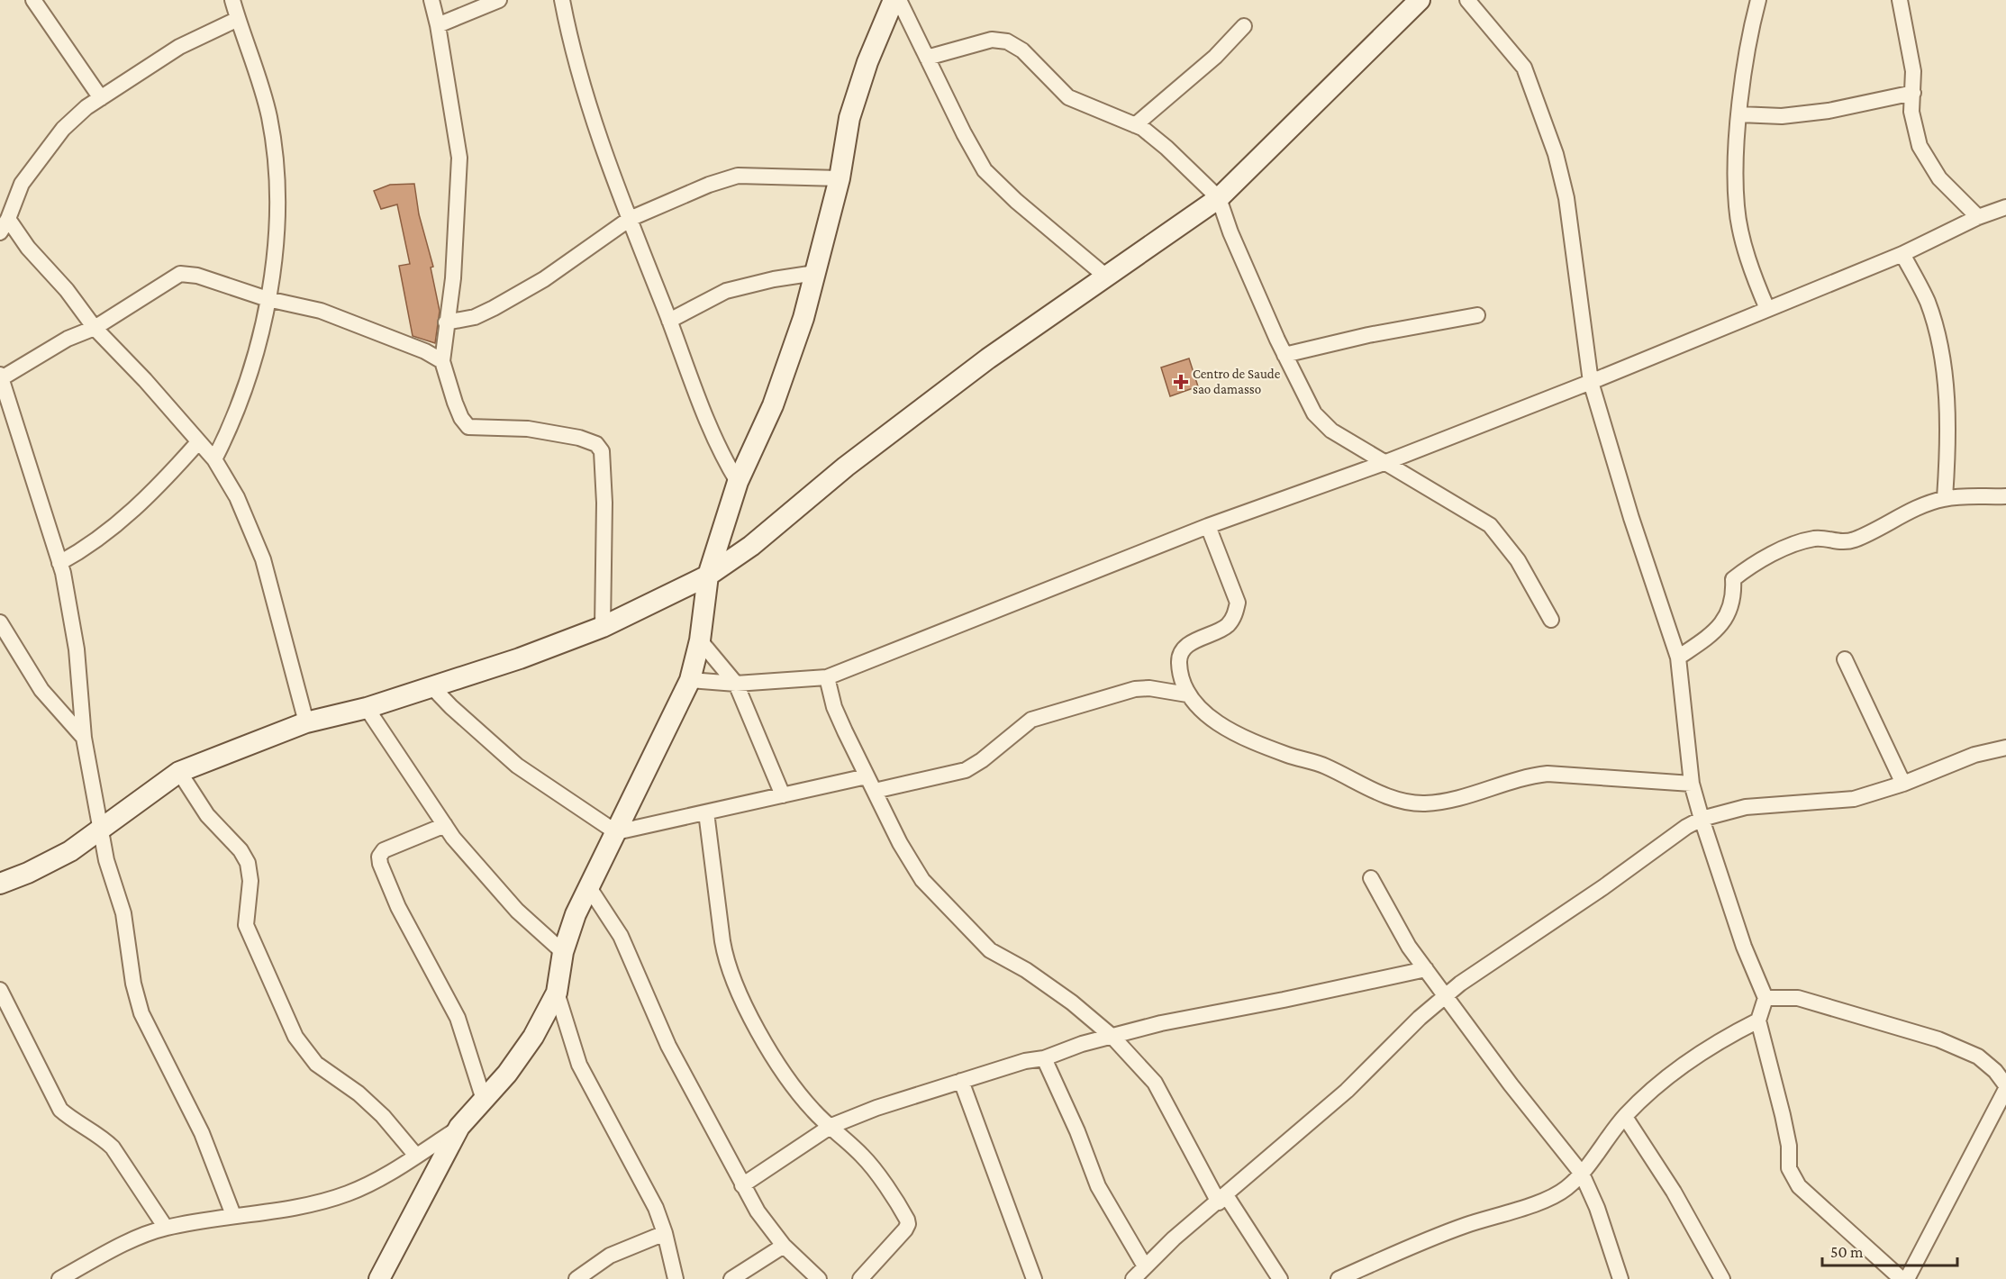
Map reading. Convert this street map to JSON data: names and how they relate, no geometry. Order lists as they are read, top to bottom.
{
  "places": {
    "health": ["Centro de Saude sao damasso"]
  },
  "scale_bar": "50 m"
}
